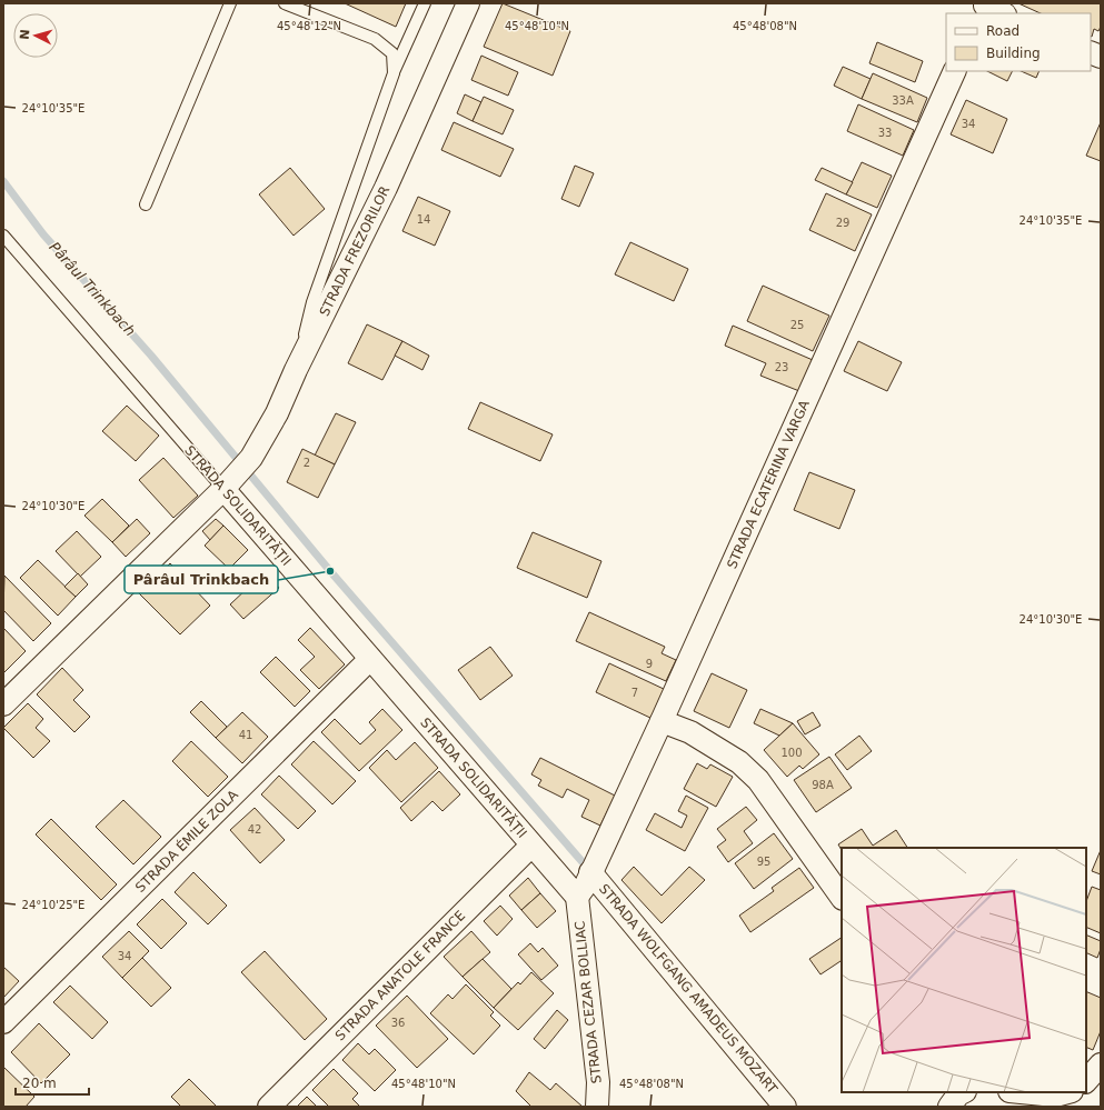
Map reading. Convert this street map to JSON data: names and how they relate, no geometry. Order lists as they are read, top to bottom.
{
  "streets": {
    "street": [
      "STRADA FREZORILOR",
      "STRADA ECATERINA VARGA",
      "STRADA SOLIDARITĂȚII",
      "STRADA ÉMILE ZOLA",
      "STRADA ANATOLE FRANCE",
      "STRADA WOLFGANG AMADEUS MOZART",
      "STRADA CEZAR BOLLIAC"
    ]
  },
  "crossings": [
    ["STRADA FREZORILOR", "STRADA SOLIDARITĂȚII"],
    ["STRADA ECATERINA VARGA", "STRADA SOLIDARITĂȚII"],
    ["STRADA ECATERINA VARGA", "STRADA WOLFGANG AMADEUS MOZART"],
    ["STRADA ECATERINA VARGA", "STRADA CEZAR BOLLIAC"],
    ["STRADA SOLIDARITĂȚII", "STRADA ÉMILE ZOLA"],
    ["STRADA SOLIDARITĂȚII", "STRADA ANATOLE FRANCE"],
    ["STRADA SOLIDARITĂȚII", "STRADA CEZAR BOLLIAC"]
  ],
  "water": ["Pârâul Trinkbach"],
  "places": ["Pârâul Trinkbach"],
  "house_numbers": [
    "33A",
    "34",
    "33",
    "14",
    "29",
    "25",
    "23",
    "2",
    "9",
    "7",
    "41",
    "100",
    "98A",
    "42",
    "95",
    "34",
    "36"
  ],
  "legend": ["Road", "Building"],
  "scale_bar": "20 m",
  "north": "left",
  "coordinates": [
    "45°48'12\"N",
    "45°48'10\"N",
    "45°48'08\"N",
    "24°10'35\"E",
    "24°10'30\"E",
    "24°10'25\"E"
  ]
}
